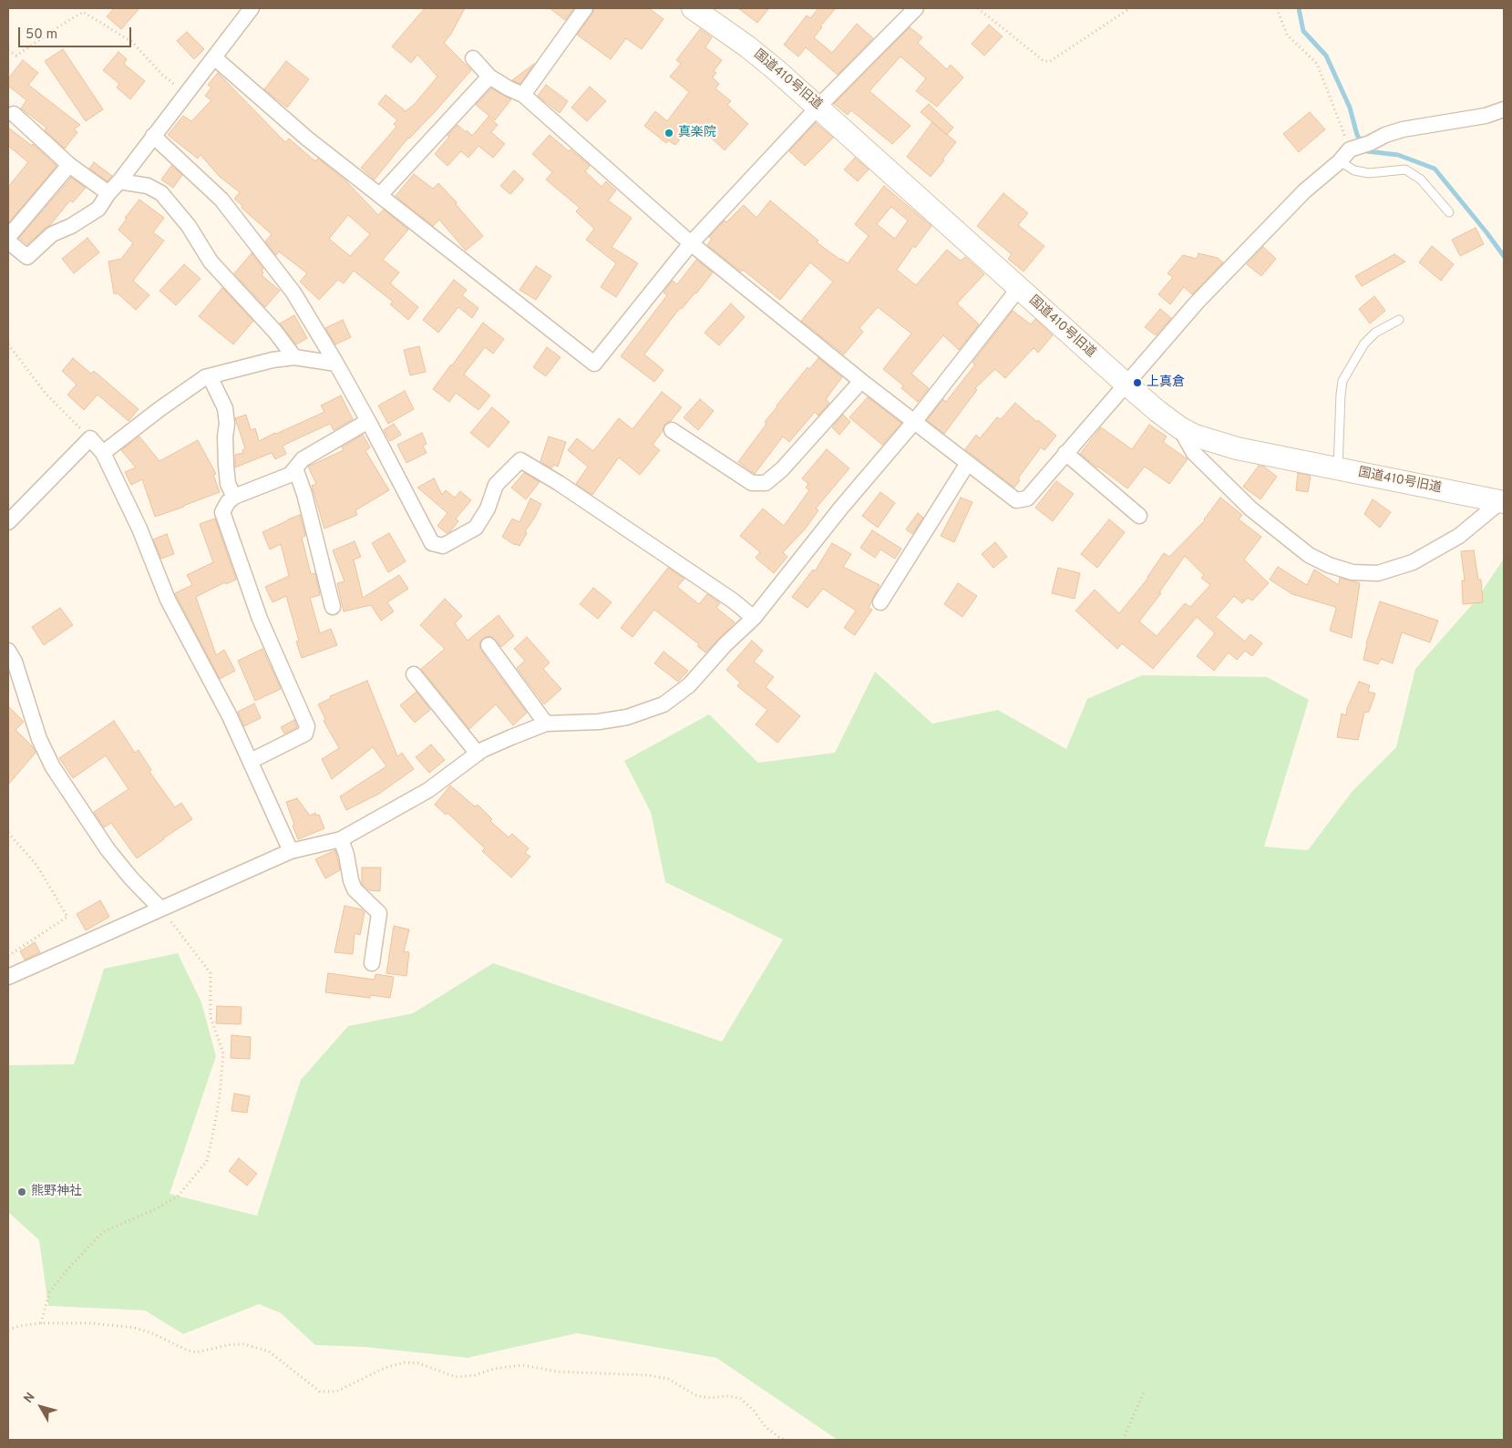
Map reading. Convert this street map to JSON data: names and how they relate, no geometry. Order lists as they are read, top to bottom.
{
  "streets": {
    "street": ["国道410号旧道"]
  },
  "places": ["真楽院", "上真倉", "熊野神社"],
  "scale_bar": "50 m",
  "north": "top left"
}
